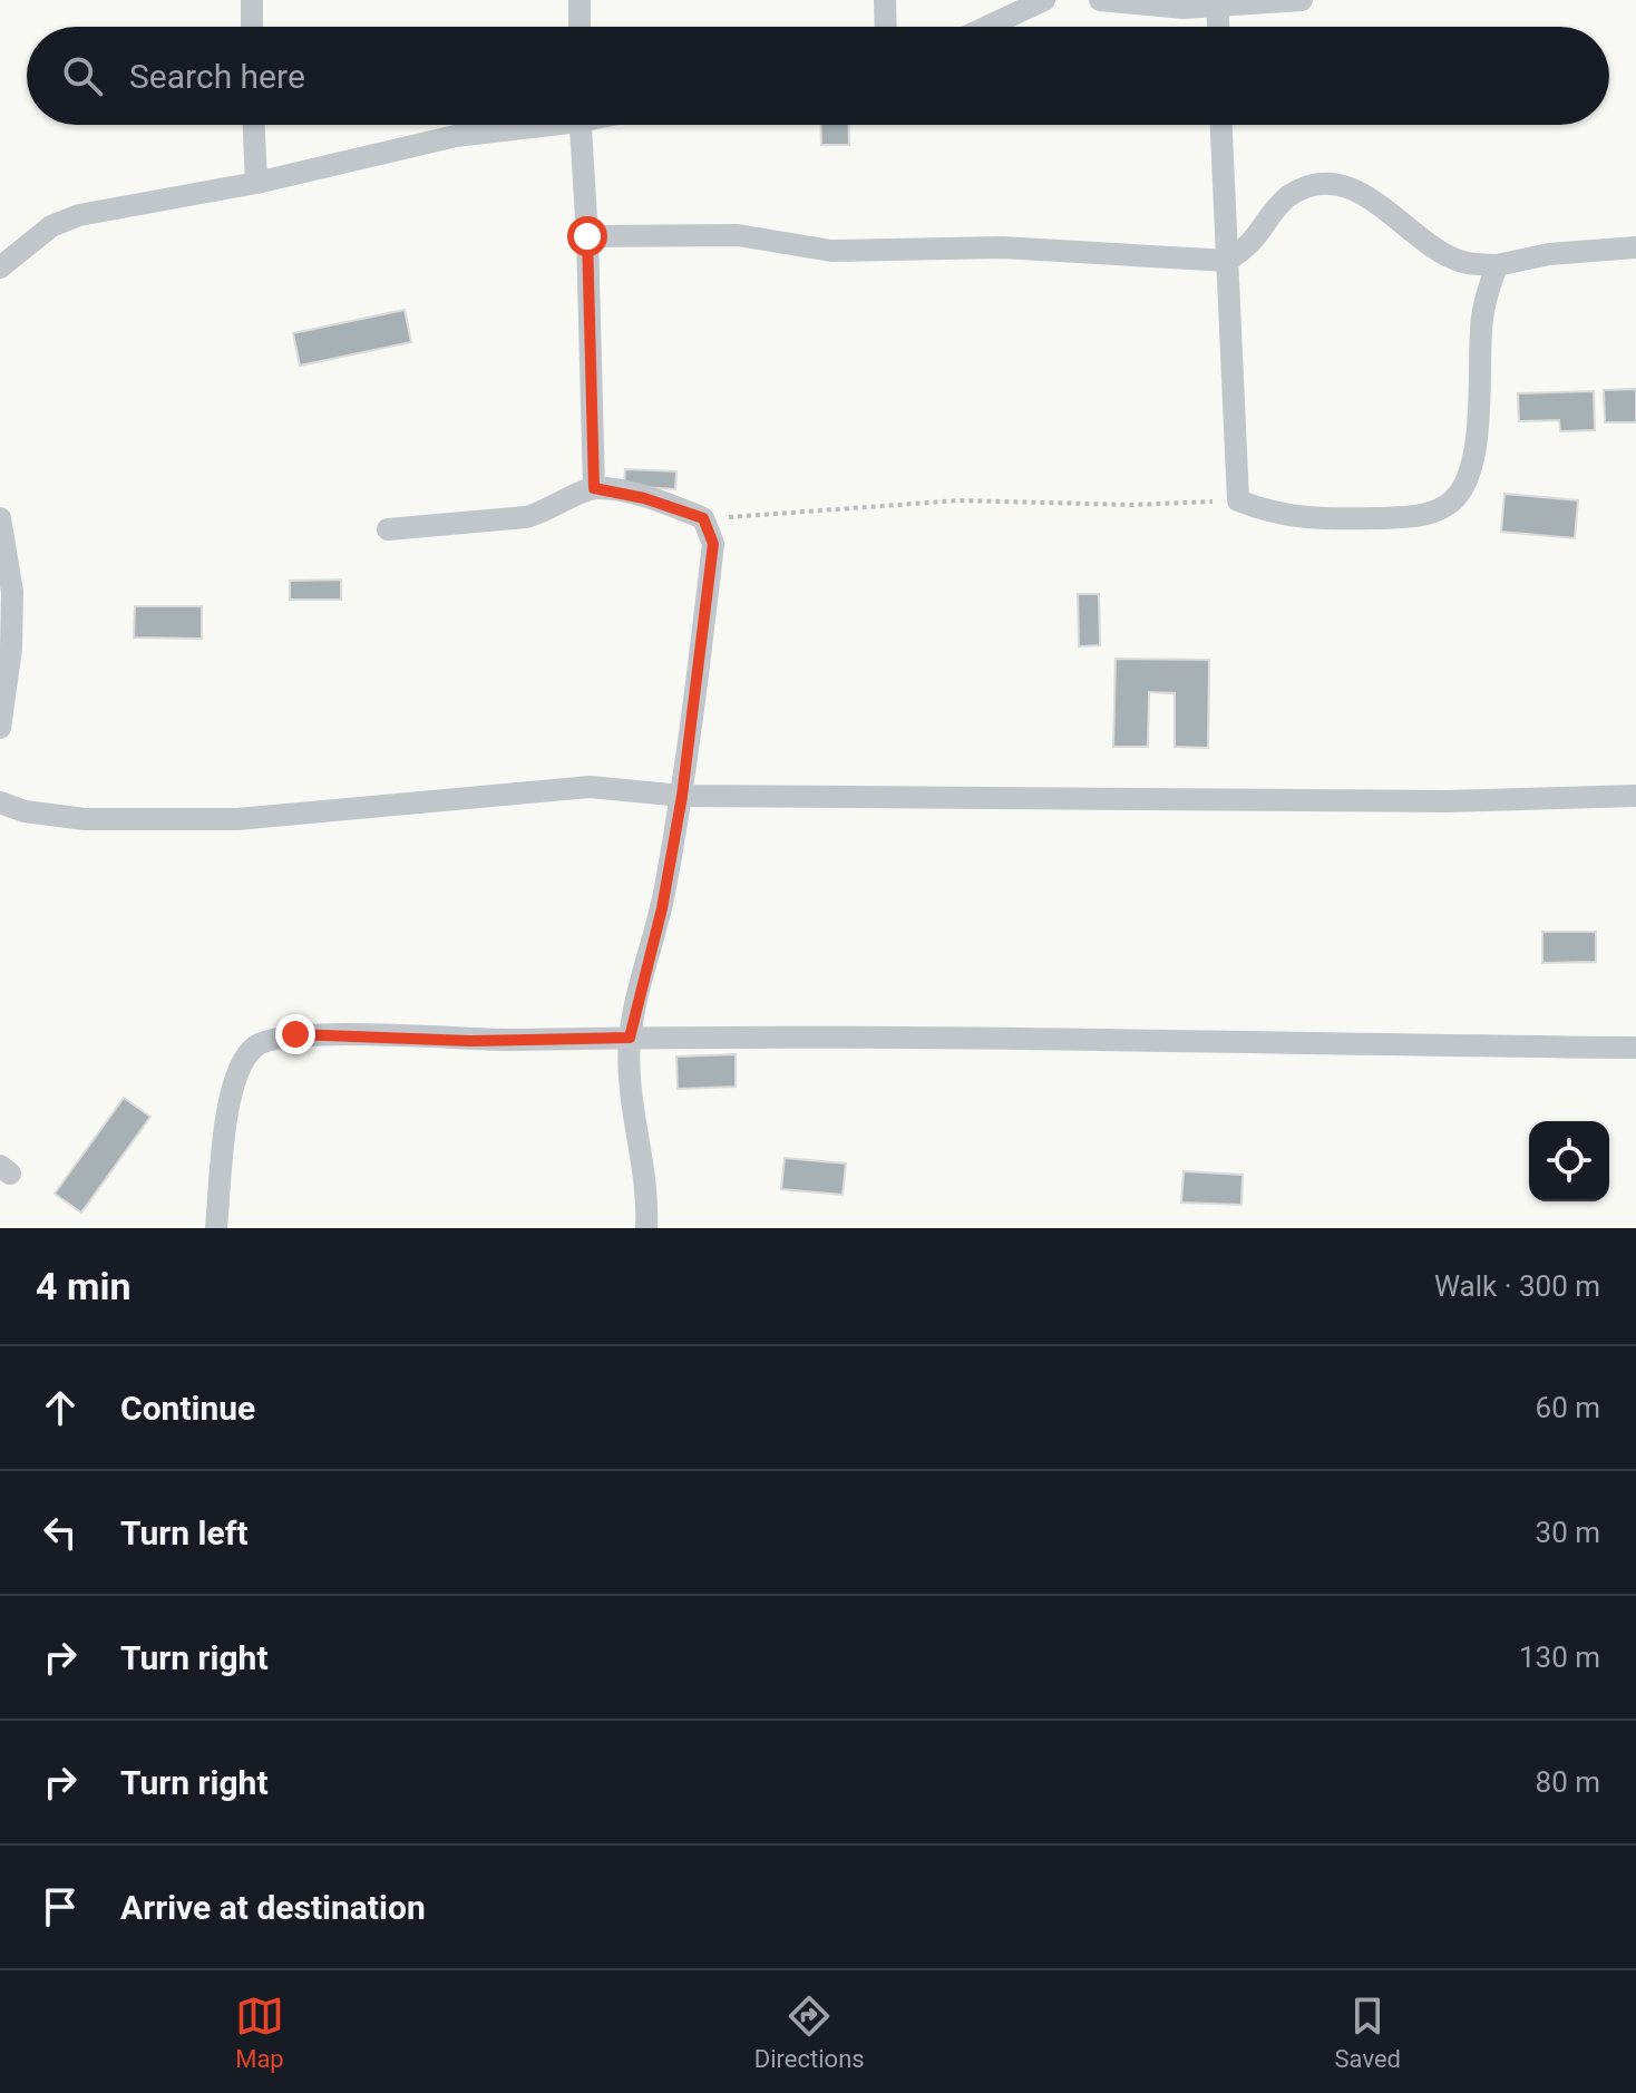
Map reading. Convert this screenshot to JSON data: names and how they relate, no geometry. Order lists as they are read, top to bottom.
{
  "page": {
    "search": "Search here",
    "heading": ["4 min", "Walk · 300 m"],
    "list": [
      ["Continue", "60 m"],
      ["Turn left", "30 m"],
      ["Turn right", "130 m"],
      ["Turn right", "80 m"],
      "Arrive at destination"
    ],
    "nav": ["Map", "Directions", "Saved"]
  }
}
